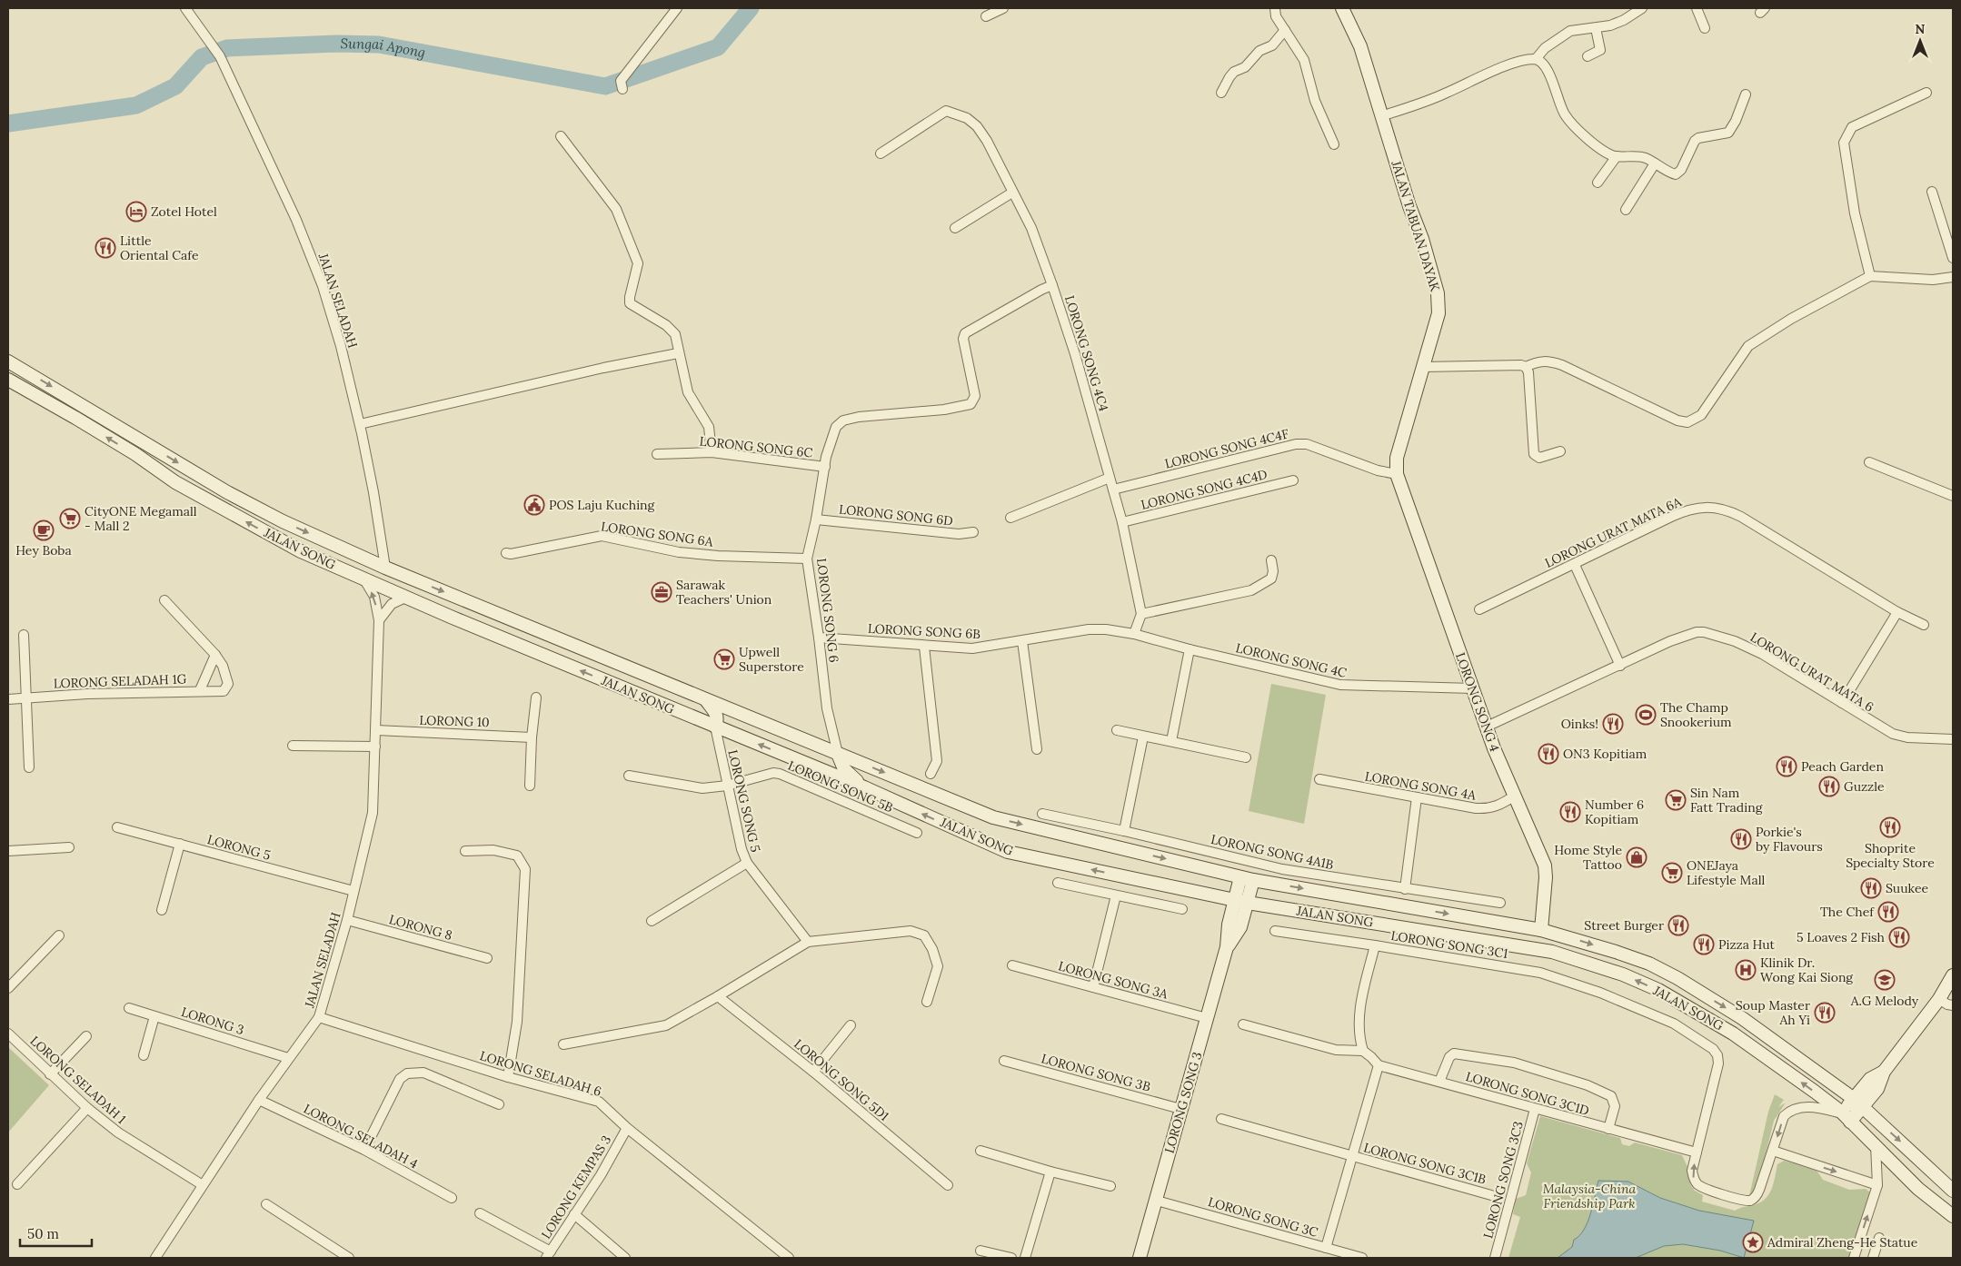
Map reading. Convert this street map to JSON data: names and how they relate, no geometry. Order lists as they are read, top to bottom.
{
  "streets": {
    "main road": [
      "JALAN TABUAN DAYAK",
      "JALAN SONG",
      "LORONG SONG 4",
      "LORONG SONG 3"
    ],
    "street": [
      "JALAN SELADAH",
      "LORONG SONG 4C4",
      "LORONG SONG 6C",
      "LORONG SONG 4C4F",
      "LORONG SONG 4C4D",
      "LORONG SONG 6D",
      "LORONG URAT MATA 6A",
      "LORONG SONG 6A",
      "LORONG SONG 6",
      "LORONG SONG 6B",
      "LORONG SONG 4C",
      "LORONG URAT MATA 6",
      "LORONG SELADAH 1G",
      "LORONG 10",
      "LORONG SONG 4A",
      "LORONG SONG 5B",
      "LORONG SONG 5",
      "LORONG 5",
      "LORONG SONG 4A1B",
      "LORONG 8",
      "LORONG SONG 3C1",
      "LORONG SONG 3A",
      "LORONG 3",
      "LORONG SONG 3B",
      "LORONG SELADAH 6",
      "LORONG SELADAH 1",
      "LORONG SONG 5D1",
      "LORONG SONG 3C1D",
      "LORONG SELADAH 4",
      "LORONG SONG 3C1B",
      "LORONG SONG 3C3",
      "LORONG KEMPAS 3",
      "LORONG SONG 3C"
    ]
  },
  "crossings": [
    ["JALAN TABUAN DAYAK", "LORONG SONG 4C4F"],
    ["JALAN TABUAN DAYAK", "LORONG SONG 4"],
    ["JALAN SELADAH", "JALAN SONG"],
    ["JALAN SELADAH", "LORONG 10"],
    ["JALAN SELADAH", "LORONG 5"],
    ["JALAN SELADAH", "LORONG 8"],
    ["JALAN SELADAH", "LORONG 3"],
    ["JALAN SELADAH", "LORONG SELADAH 6"],
    ["JALAN SELADAH", "LORONG SELADAH 1"],
    ["JALAN SELADAH", "LORONG SELADAH 4"],
    ["LORONG SONG 4C4", "LORONG SONG 4C4F"],
    ["LORONG SONG 4C4", "LORONG SONG 4C4D"],
    ["LORONG SONG 4C4", "LORONG SONG 6"],
    ["LORONG SONG 6C", "LORONG SONG 6"],
    ["LORONG SONG 4C4F", "LORONG SONG 4"],
    ["LORONG SONG 6D", "LORONG SONG 6"],
    ["LORONG SONG 6A", "LORONG SONG 6"],
    ["JALAN SONG", "LORONG SONG 6"],
    ["JALAN SONG", "LORONG SONG 4"],
    ["JALAN SONG", "LORONG SONG 5"],
    ["JALAN SONG", "LORONG SONG 3"],
    ["LORONG SONG 6", "LORONG SONG 6B"],
    ["LORONG SONG 6B", "LORONG SONG 4C"],
    ["LORONG SONG 4C", "LORONG SONG 4"],
    ["LORONG URAT MATA 6", "LORONG SONG 4"],
    ["LORONG SONG 4", "LORONG SONG 4A"],
    ["LORONG SONG 5B", "LORONG SONG 5"],
    ["LORONG SONG 3C1", "LORONG SONG 3C1D"],
    ["LORONG SONG 3A", "LORONG SONG 3"],
    ["LORONG SONG 3B", "LORONG SONG 3"],
    ["LORONG SELADAH 6", "LORONG KEMPAS 3"],
    ["LORONG SONG 3C1D", "LORONG SONG 3C3"],
    ["LORONG SONG 3", "LORONG SONG 3C"]
  ],
  "water": ["Sungai Apong"],
  "parks": ["Malaysia-China Friendship Park"],
  "places": {
    "hotel": ["Zotel Hotel"],
    "restaurant": [
      "Little Oriental Cafe",
      "Oinks!",
      "ON3 Kopitiam",
      "Peach Garden",
      "Guzzle",
      "Number 6 Kopitiam",
      "Shoprite Specialty Store",
      "Porkie's by Flavours",
      "Suukee",
      "The Chef",
      "Street Burger",
      "5 Loaves 2 Fish",
      "Pizza Hut",
      "Soup Master Ah Yi"
    ],
    "public building": ["POS Laju Kuching"],
    "supermarket": [
      "CityONE Megamall - Mall 2",
      "Upwell Superstore",
      "Sin Nam Fatt Trading",
      "ONEJaya Lifestyle Mall"
    ],
    "cafe": ["Hey Boba"],
    "office": ["Sarawak Teachers' Union"],
    "sports": ["The Champ Snookerium"],
    "shop": ["Home Style Tattoo"],
    "hospital": ["Klinik Dr. Wong Kai Siong"],
    "school or university": ["A.G Melody"],
    "place": ["Admiral Zheng-He Statue"]
  },
  "scale_bar": "50 m",
  "north": "top"
}
